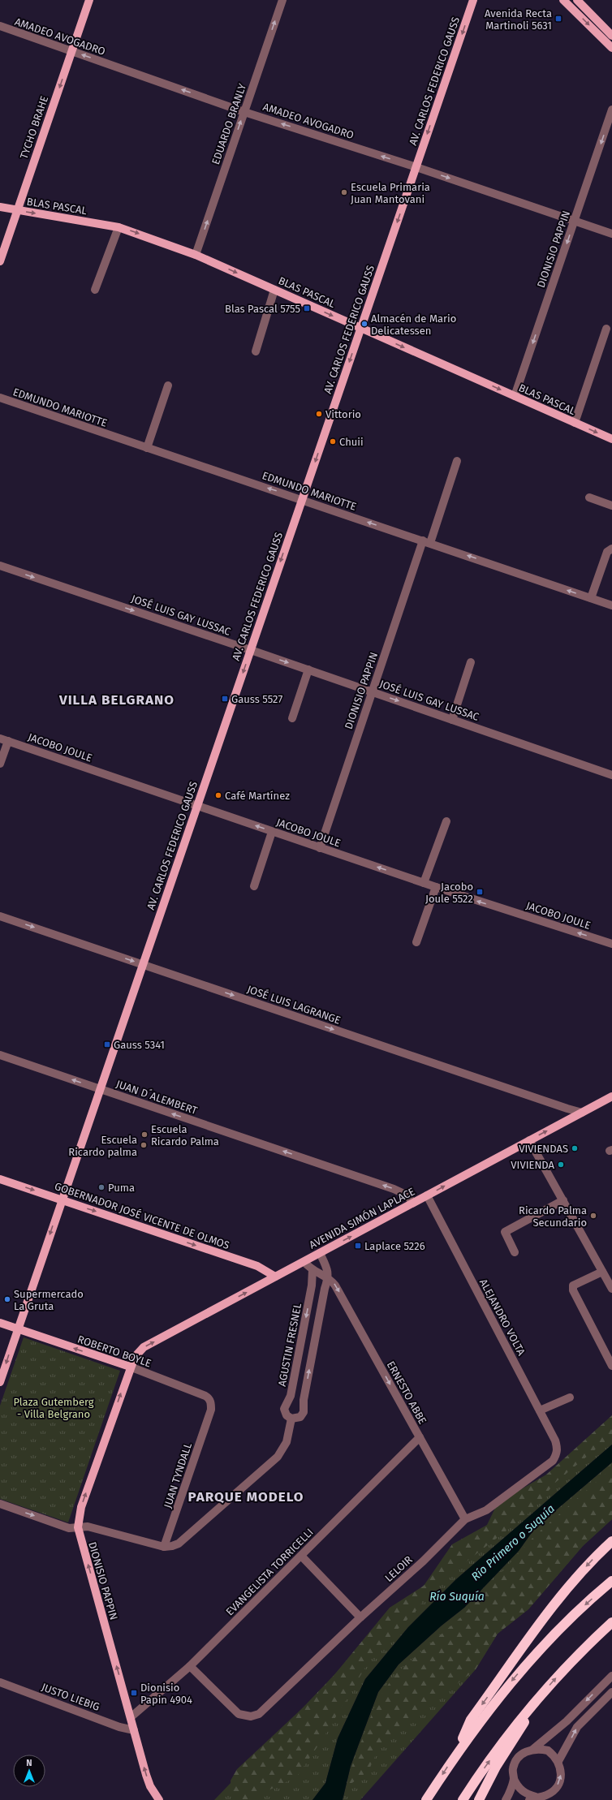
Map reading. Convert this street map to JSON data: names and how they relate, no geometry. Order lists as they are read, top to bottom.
{
  "streets": {
    "main road": [
      "AV. CARLOS FEDERICO GAUSS",
      "TYCHO BRAHE",
      "BLAS PASCAL",
      "DIONISIO PAPPIN",
      "GOBERNADOR JOSÉ VICENTE DE OLMOS",
      "AVENIDA SIMÓN LAPLACE",
      "ROBERTO BOYLE"
    ],
    "street": [
      "AMADEO AVOGADRO",
      "EDUARDO BRANLY",
      "EDMUNDO MARIOTTE",
      "JOSÉ LUIS GAY LUSSAC",
      "JACOBO JOULE",
      "JOSÉ LUIS LAGRANGE",
      "JUAN D´ALEMBERT",
      "ALEJANDRO VOLTA",
      "AGUSTIN FRESNEL",
      "ERNESTO ABBE",
      "JUAN TYNDALL",
      "LELOIR",
      "EVANGELISTA TORRICELLI",
      "JUSTO LIEBIG"
    ]
  },
  "crossings": [
    ["AMADEO AVOGADRO", "AV. CARLOS FEDERICO GAUSS"],
    ["AMADEO AVOGADRO", "EDUARDO BRANLY"],
    ["AMADEO AVOGADRO", "TYCHO BRAHE"],
    ["AMADEO AVOGADRO", "DIONISIO PAPPIN"],
    ["AV. CARLOS FEDERICO GAUSS", "BLAS PASCAL"],
    ["AV. CARLOS FEDERICO GAUSS", "EDMUNDO MARIOTTE"],
    ["AV. CARLOS FEDERICO GAUSS", "JOSÉ LUIS GAY LUSSAC"],
    ["AV. CARLOS FEDERICO GAUSS", "JACOBO JOULE"],
    ["AV. CARLOS FEDERICO GAUSS", "JOSÉ LUIS LAGRANGE"],
    ["AV. CARLOS FEDERICO GAUSS", "JUAN D´ALEMBERT"],
    ["AV. CARLOS FEDERICO GAUSS", "GOBERNADOR JOSÉ VICENTE DE OLMOS"],
    ["AV. CARLOS FEDERICO GAUSS", "ROBERTO BOYLE"],
    ["EDUARDO BRANLY", "BLAS PASCAL"],
    ["TYCHO BRAHE", "BLAS PASCAL"],
    ["BLAS PASCAL", "DIONISIO PAPPIN"],
    ["DIONISIO PAPPIN", "EDMUNDO MARIOTTE"],
    ["DIONISIO PAPPIN", "JOSÉ LUIS GAY LUSSAC"],
    ["DIONISIO PAPPIN", "JACOBO JOULE"],
    ["DIONISIO PAPPIN", "AVENIDA SIMÓN LAPLACE"],
    ["DIONISIO PAPPIN", "ROBERTO BOYLE"],
    ["DIONISIO PAPPIN", "EVANGELISTA TORRICELLI"],
    ["DIONISIO PAPPIN", "JUSTO LIEBIG"],
    ["JOSÉ LUIS LAGRANGE", "AVENIDA SIMÓN LAPLACE"],
    ["JUAN D´ALEMBERT", "AVENIDA SIMÓN LAPLACE"],
    ["GOBERNADOR JOSÉ VICENTE DE OLMOS", "AVENIDA SIMÓN LAPLACE"],
    ["AVENIDA SIMÓN LAPLACE", "ALEJANDRO VOLTA"],
    ["AVENIDA SIMÓN LAPLACE", "ROBERTO BOYLE"],
    ["AVENIDA SIMÓN LAPLACE", "ERNESTO ABBE"],
    ["ALEJANDRO VOLTA", "LELOIR"],
    ["AGUSTIN FRESNEL", "ERNESTO ABBE"],
    ["ROBERTO BOYLE", "JUAN TYNDALL"],
    ["ERNESTO ABBE", "LELOIR"],
    ["ERNESTO ABBE", "EVANGELISTA TORRICELLI"],
    ["LELOIR", "EVANGELISTA TORRICELLI"]
  ],
  "one_way": [
    "AV. CARLOS FEDERICO GAUSS",
    "EDUARDO BRANLY",
    "TYCHO BRAHE",
    "BLAS PASCAL",
    "EDMUNDO MARIOTTE",
    "JOSÉ LUIS GAY LUSSAC",
    "JACOBO JOULE",
    "JOSÉ LUIS LAGRANGE",
    "JUAN D´ALEMBERT",
    "GOBERNADOR JOSÉ VICENTE DE OLMOS",
    "AVENIDA SIMÓN LAPLACE",
    "ROBERTO BOYLE",
    "ERNESTO ABBE"
  ],
  "districts": ["VILLA BELGRANO", "PARQUE MODELO"],
  "water": ["Río Primero o Suquía", "Río Suquía"],
  "parks": ["Plaza Gutemberg - Villa Belgrano"],
  "places": {
    "transit": [
      "Avenida Recta Martinoli 5631",
      "Blas Pascal 5755",
      "Gauss 5527",
      "Jacobo Joule 5522",
      "Gauss 5341",
      "Laplace 5226",
      "Dionisio Papin 4904"
    ],
    "other": [
      "Escuela Primaria Juan Mantovani",
      "Almacén de Mario Delicatessen",
      "Vittorio",
      "Chuii",
      "Café Martínez",
      "Escuela Ricardo Palma",
      "Escuela Ricardo palma",
      "VIVIENDAS",
      "VIVIENDA",
      "Puma",
      "Ricardo Palma Secundario",
      "Supermercado La Gruta"
    ]
  },
  "north": "top"
}
